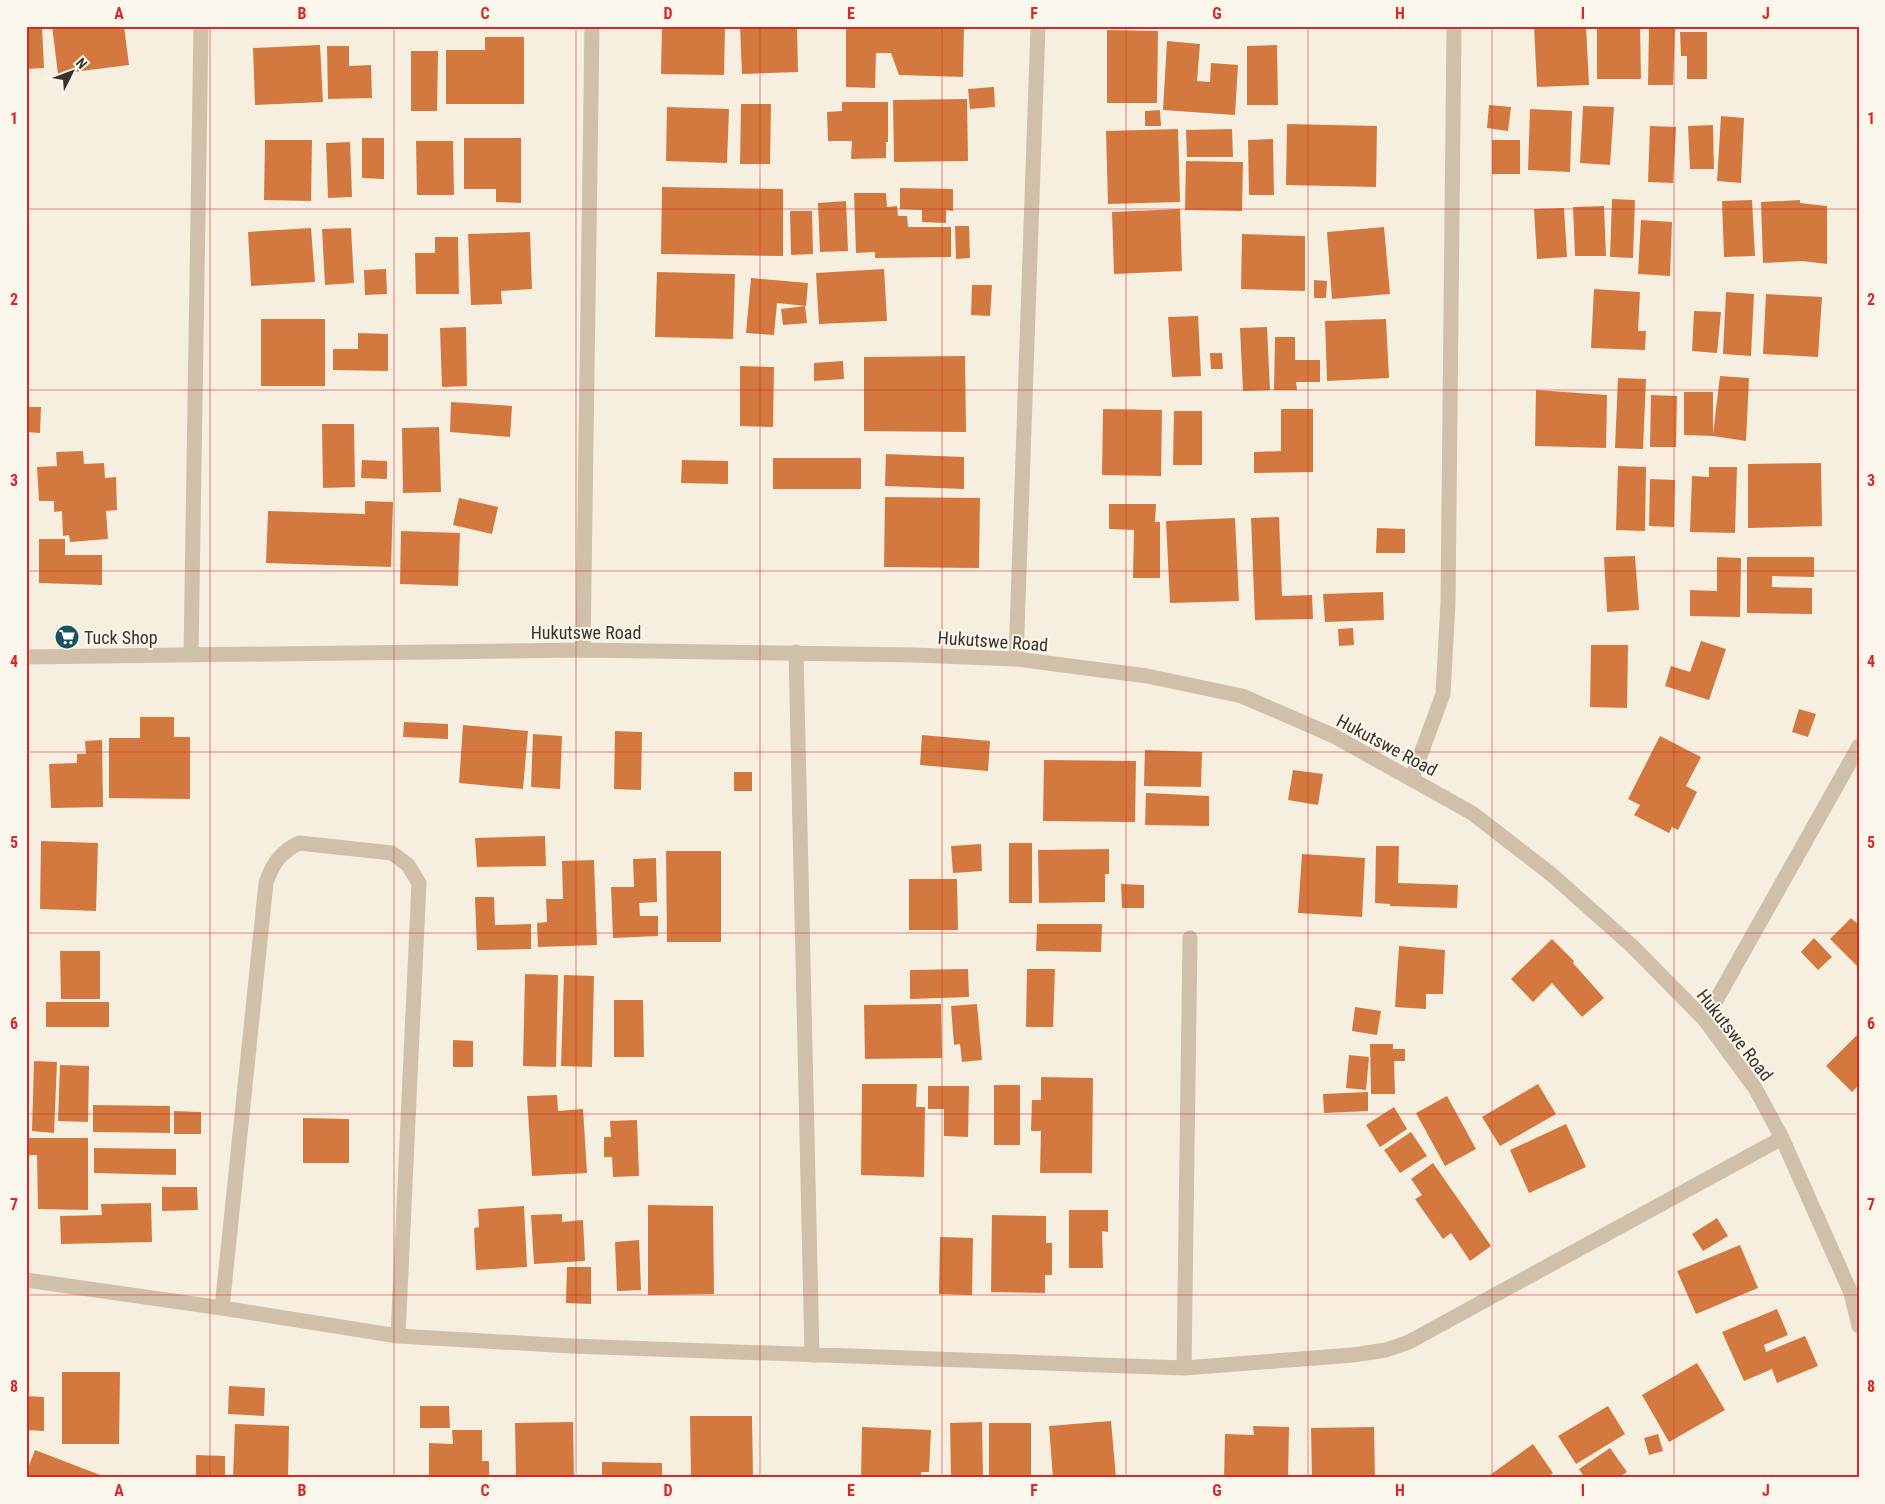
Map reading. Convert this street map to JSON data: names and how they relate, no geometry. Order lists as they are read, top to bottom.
{
  "streets": {
    "street": ["Hukutswe Road"]
  },
  "places": {
    "supermarket": ["Tuck Shop"]
  },
  "north": "top right",
  "grid": {
    "columns": [
      "A",
      "B",
      "C",
      "D",
      "E",
      "F",
      "G",
      "H",
      "I",
      "J"
    ],
    "rows": [
      "1",
      "2",
      "3",
      "4",
      "5",
      "6",
      "7",
      "8"
    ]
  }
}
